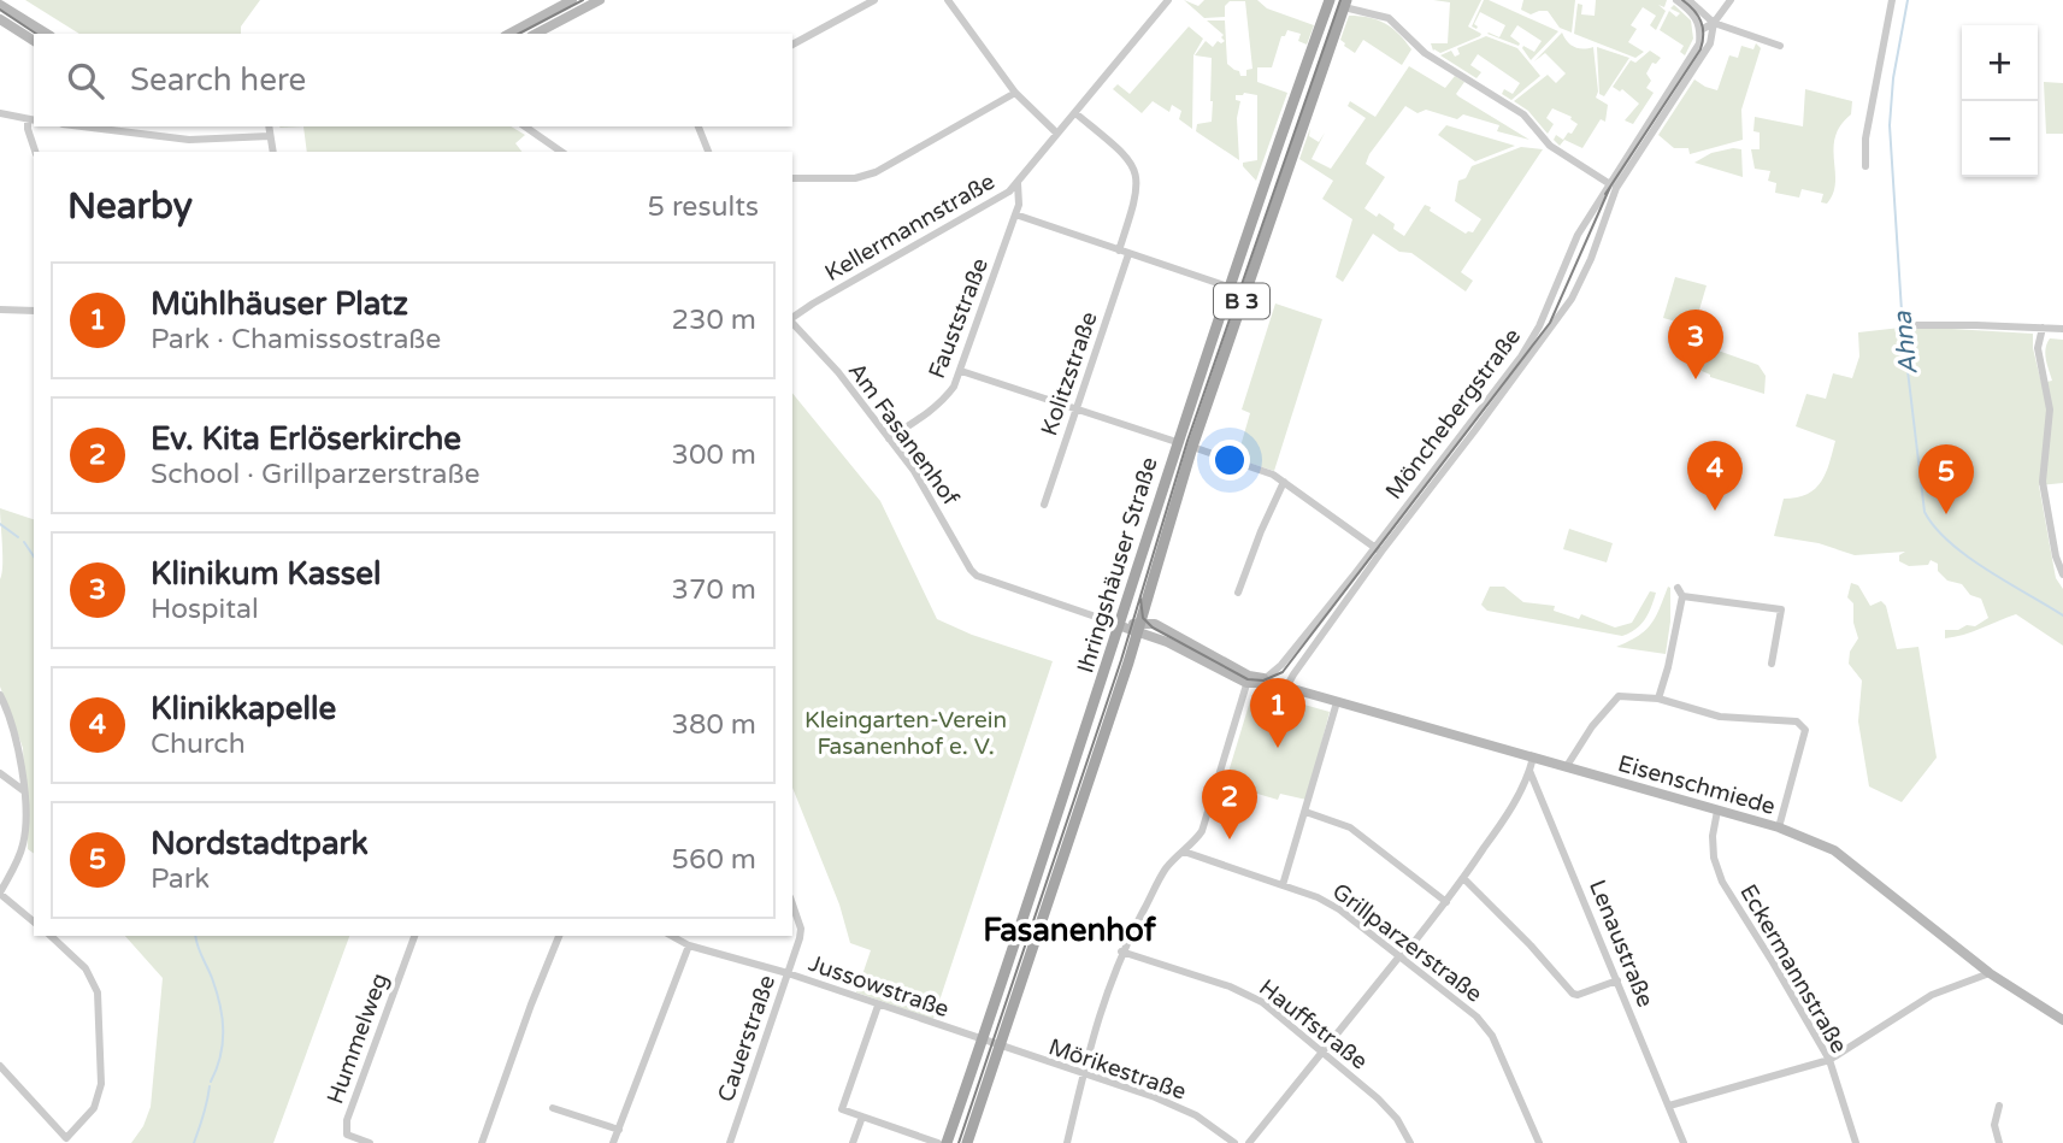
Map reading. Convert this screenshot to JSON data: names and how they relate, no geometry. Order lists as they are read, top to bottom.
{
  "streets": {
    "main road": ["B 3", "Ihringshäuser Straße"],
    "street": [
      "Kellermannstraße",
      "Fauststraße",
      "Kolitzstraße",
      "Mönchebergstraße",
      "Am Fasanenhof",
      "Eisenschmiede",
      "Grillparzerstraße",
      "Lenaustraße",
      "Eckermannstraße",
      "Jussowstraße",
      "Hauffstraße",
      "Hummelweg",
      "Cauerstraße",
      "Mörikestraße"
    ]
  },
  "crossings": [
    ["Kellermannstraße", "Fauststraße"],
    ["Kellermannstraße", "Kolitzstraße"],
    ["Fauststraße", "Am Fasanenhof"],
    ["Mönchebergstraße", "Ihringshäuser Straße"],
    ["Mönchebergstraße", "Eisenschmiede"],
    ["Am Fasanenhof", "Ihringshäuser Straße"],
    ["Am Fasanenhof", "Eisenschmiede"],
    ["Ihringshäuser Straße", "Eisenschmiede"],
    ["Ihringshäuser Straße", "Jussowstraße"],
    ["Ihringshäuser Straße", "Mörikestraße"],
    ["Eisenschmiede", "Eckermannstraße"],
    ["Jussowstraße", "Cauerstraße"],
    ["Jussowstraße", "Mörikestraße"]
  ],
  "districts": ["Fasanenhof"],
  "water": ["Ahna"],
  "parks": ["Kleingarten-Verein Fasanenhof e. V."],
  "page": {
    "map_buttons": ["+", "−"],
    "search": "Search here",
    "heading": ["Nearby", "5 results"],
    "list": [
      {
        "mark": "1",
        "name": "Mühlhäuser Platz",
        "note": "Park · Chamissostraße",
        "value": "230 m"
      },
      {
        "mark": "2",
        "name": "Ev. Kita Erlöserkirche",
        "note": "School · Grillparzerstraße",
        "value": "300 m"
      },
      {
        "mark": "3",
        "name": "Klinikum Kassel",
        "note": "Hospital",
        "value": "370 m"
      },
      {
        "mark": "4",
        "name": "Klinikkapelle",
        "note": "Church",
        "value": "380 m"
      },
      {
        "mark": "5",
        "name": "Nordstadtpark",
        "note": "Park",
        "value": "560 m"
      }
    ],
    "pins": [
      "3",
      "4",
      "5",
      "1",
      "2"
    ]
  }
}
